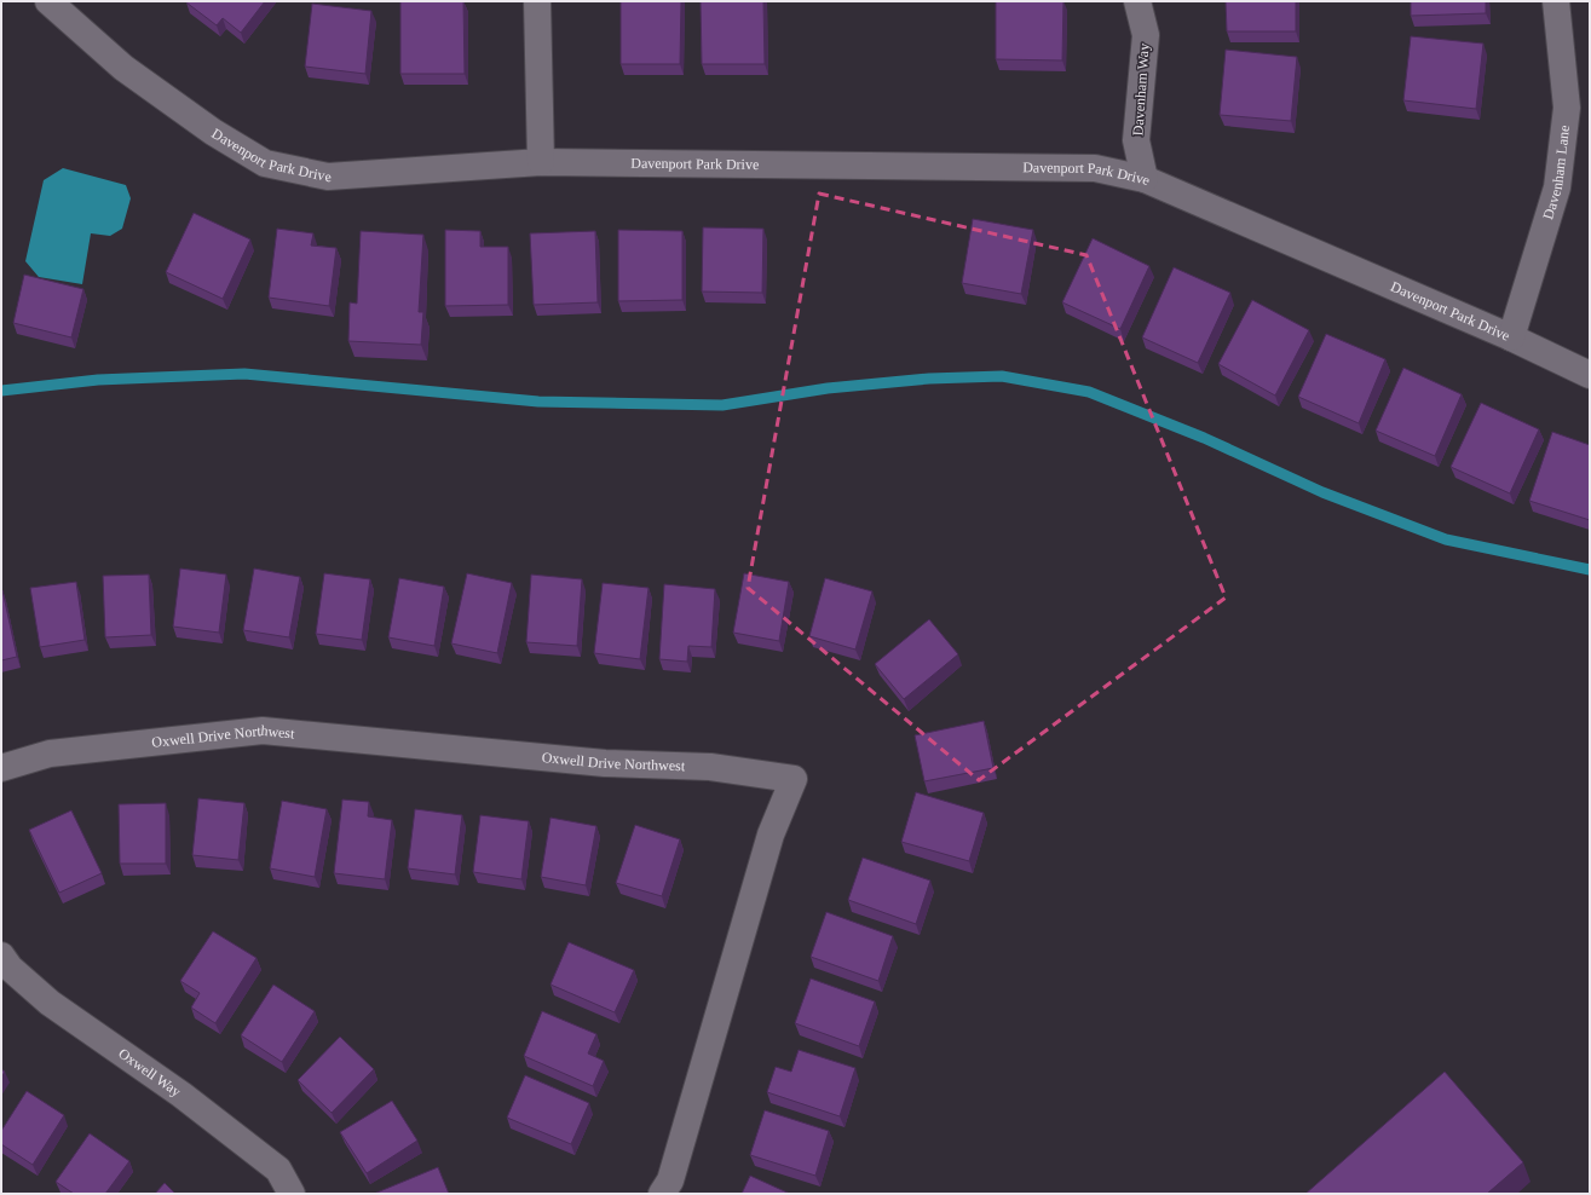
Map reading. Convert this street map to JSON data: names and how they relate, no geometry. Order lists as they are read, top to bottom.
{
  "streets": {
    "street": [
      "Davenham Way",
      "Davenport Park Drive",
      "Davenham Lane",
      "Oxwell Drive Northwest",
      "Oxwell Way"
    ]
  },
  "crossings": [
    ["Davenham Way", "Davenport Park Drive"],
    ["Davenport Park Drive", "Davenham Lane"]
  ]
}
